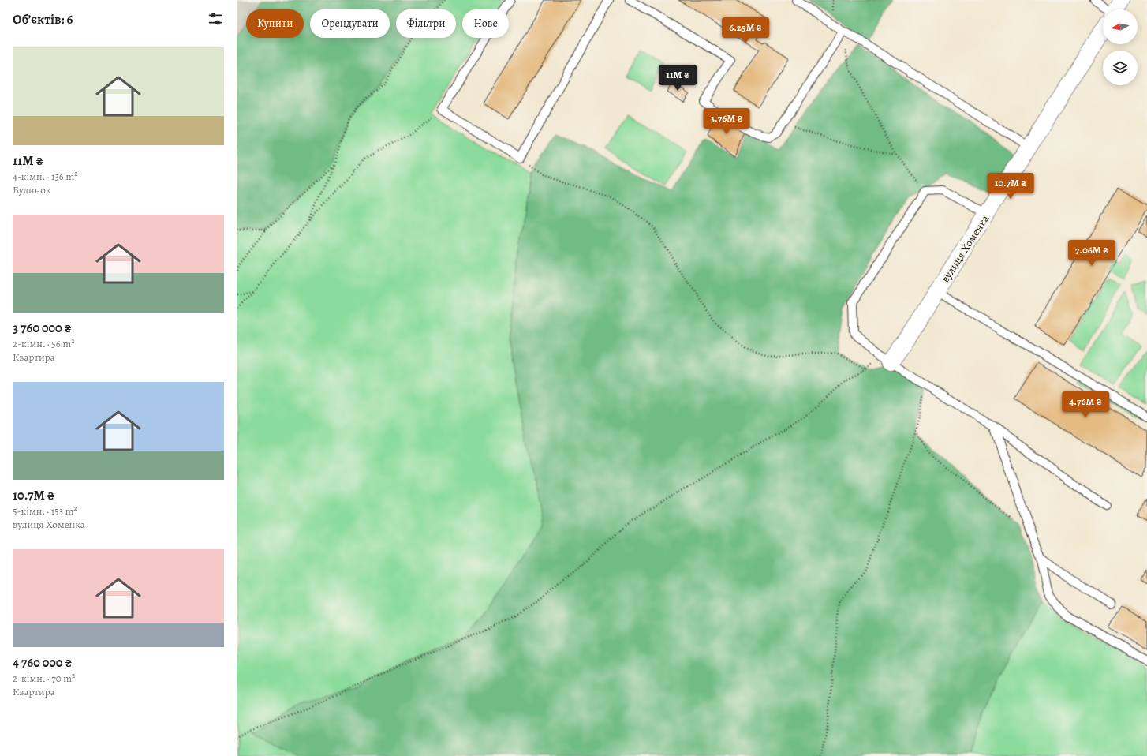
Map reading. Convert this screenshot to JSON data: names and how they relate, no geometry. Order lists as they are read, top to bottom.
{
  "streets": {
    "street": ["вулиця Хоменка"]
  },
  "north": "left",
  "page": {
    "heading": "Об’єктів: 6",
    "chip": [
      "Купити",
      "Орендувати",
      "Фільтри",
      "Нове"
    ],
    "price": [
      "6.25M ₴",
      "11M ₴",
      "3.76M ₴",
      "10.7M ₴",
      "7.06M ₴",
      "4.76M ₴"
    ],
    "list": [
      {
        "name": "11M ₴",
        "note": "4-кімн. · 136 m² · Будинок"
      },
      {
        "name": "3 760 000 ₴",
        "note": "2-кімн. · 56 m² · Квартира"
      },
      {
        "name": "10.7M ₴",
        "note": "5-кімн. · 153 m² · вулиця Хоменка"
      },
      {
        "name": "4 760 000 ₴",
        "note": "2-кімн. · 70 m² · Квартира"
      }
    ]
  }
}
